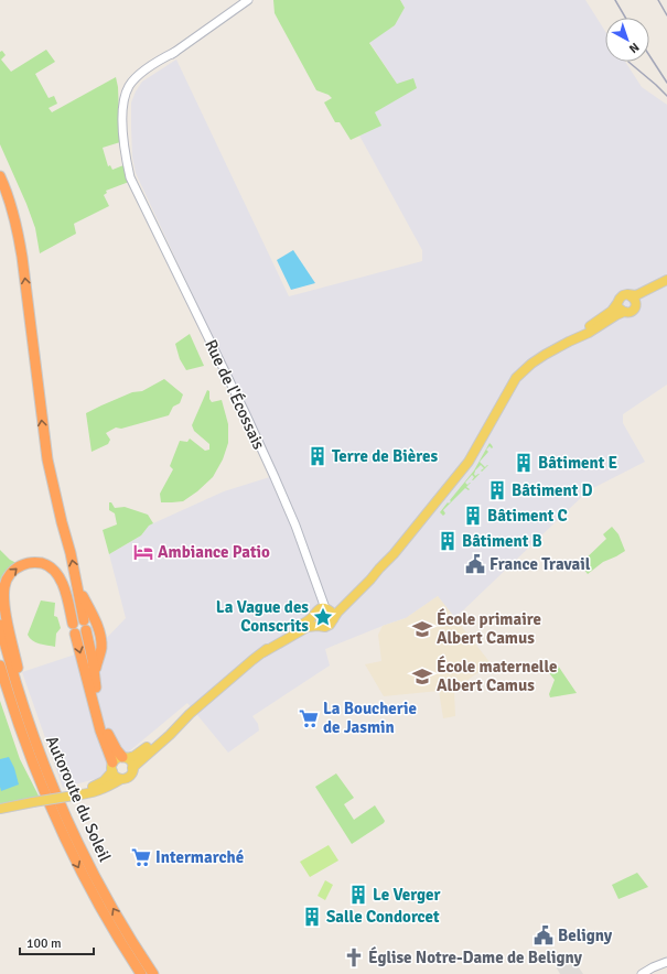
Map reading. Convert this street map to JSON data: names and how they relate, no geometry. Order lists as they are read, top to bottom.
{
  "streets": {
    "highway": ["Autoroute du Soleil"],
    "main road": ["Rue de l'Écossais"]
  },
  "places": {
    "building": [
      "Terre de Bières",
      "Bâtiment E",
      "Bâtiment D",
      "Bâtiment C",
      "Bâtiment B",
      "Le Verger",
      "Salle Condorcet"
    ],
    "hotel": ["Ambiance Patio"],
    "public building": ["France Travail", "Beligny"],
    "place": ["La Vague des Conscrits"],
    "school or university": ["École primaire Albert Camus", "École maternelle Albert Camus"],
    "supermarket": ["La Boucherie de Jasmin", "Intermarché"],
    "church": ["Église Notre-Dame de Beligny"]
  },
  "scale_bar": "100 m",
  "north": "bottom right"
}
